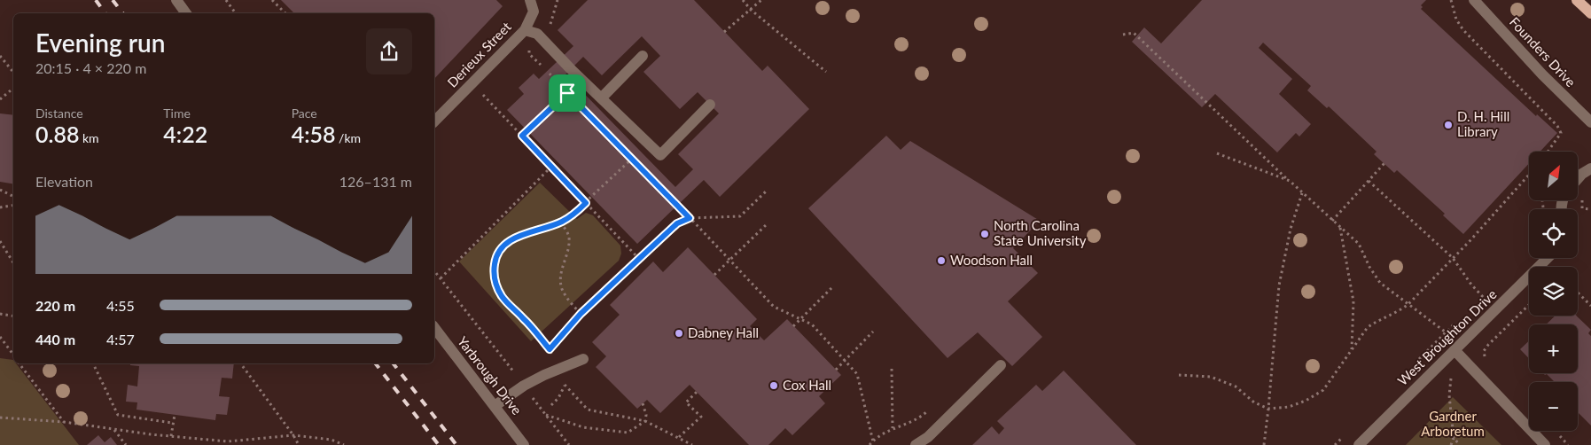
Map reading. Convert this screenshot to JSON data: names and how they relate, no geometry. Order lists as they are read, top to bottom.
{
  "streets": {
    "street": [
      "Founders Drive",
      "Derieux Street",
      "West Broughton Drive",
      "Yarbrough Drive"
    ]
  },
  "parks": ["Gardner Arboretum"],
  "places": [
    "D. H. Hill Library",
    "North Carolina State University",
    "Woodson Hall",
    "Dabney Hall",
    "Cox Hall"
  ],
  "north": "top right",
  "page": {
    "heading": ["Evening run", "20:15 · 4 × 220 m"],
    "stats": [
      ["Distance", "0.88 km"],
      ["Time", "4:22"],
      ["Pace", "4:58 /km"]
    ],
    "map_buttons": ["+", "−"],
    "chart": ["Elevation", "126–131 m"],
    "list": [
      {
        "name": "220 m",
        "note": "4:55"
      },
      {
        "name": "440 m",
        "note": "4:57"
      }
    ]
  }
}
